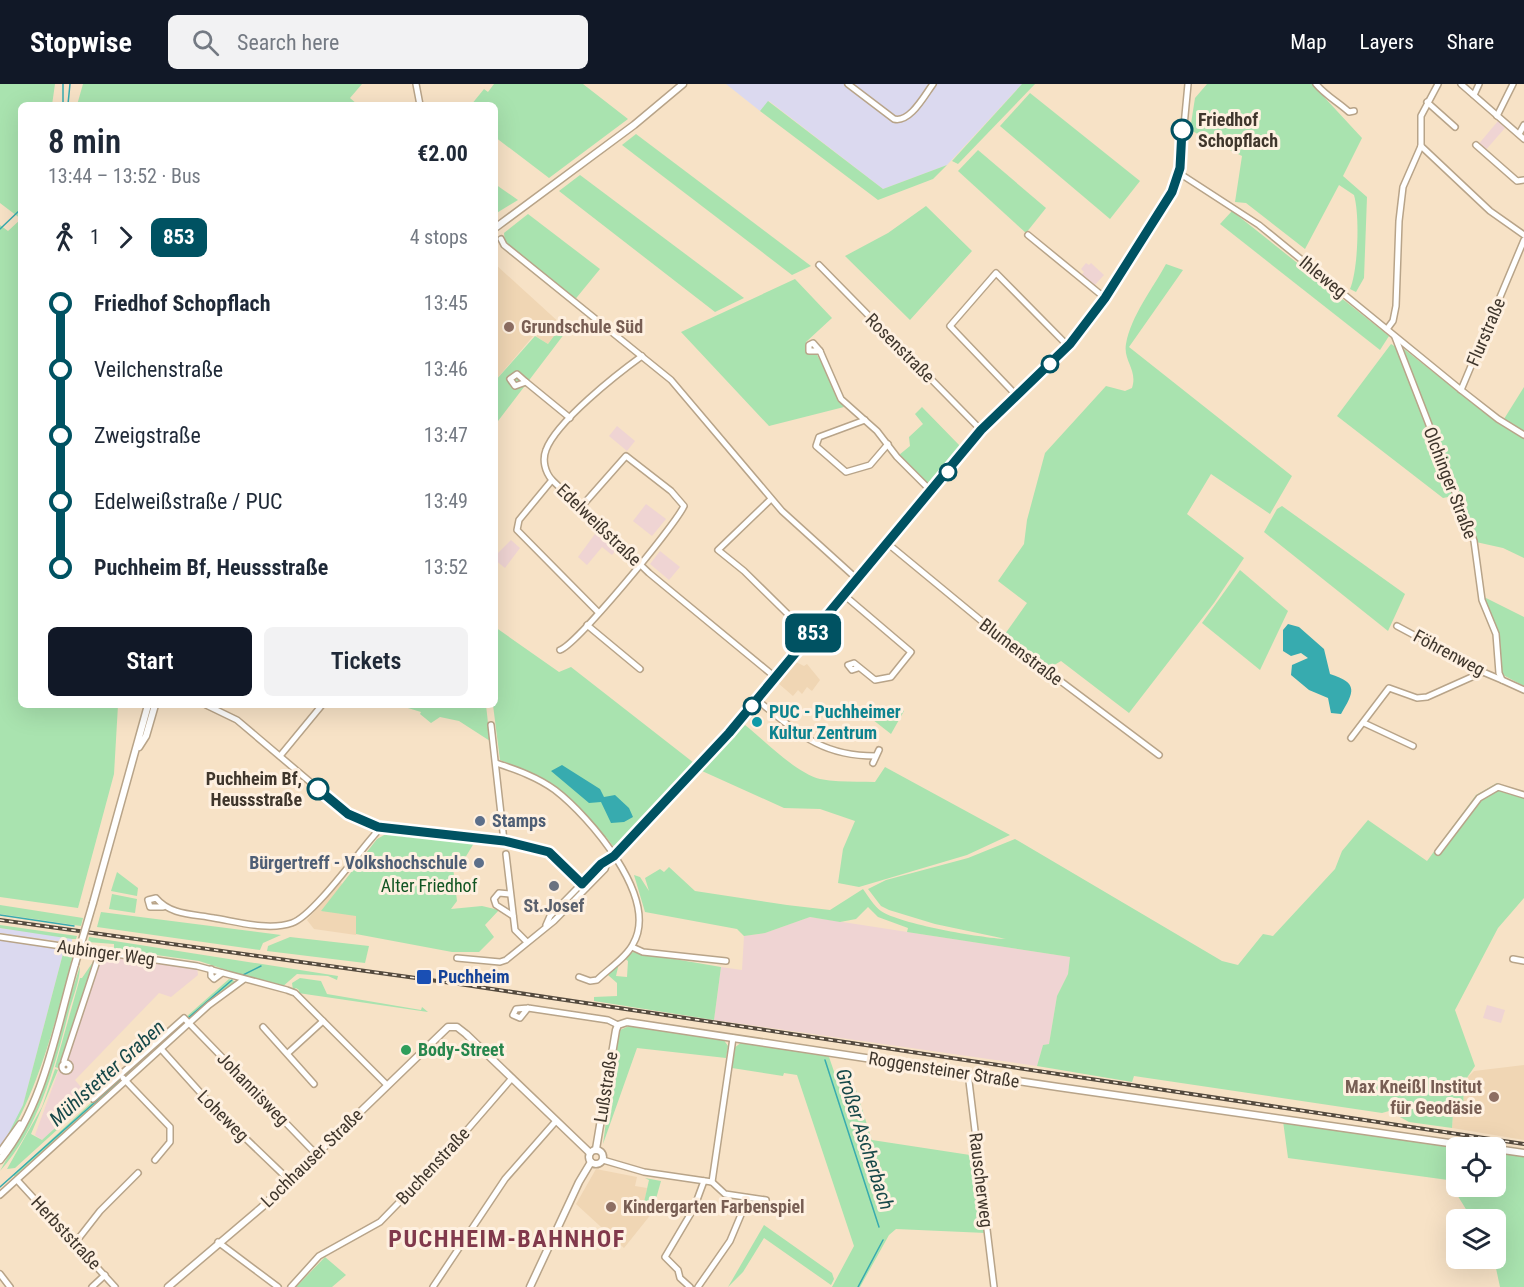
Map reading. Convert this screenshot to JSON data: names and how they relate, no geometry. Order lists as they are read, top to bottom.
{
  "streets": {
    "street": [
      "Ihleweg",
      "Flurstraße",
      "Rosenstraße",
      "Olchinger Straße",
      "Edelweißstraße",
      "Blumenstraße",
      "Föhrenweg",
      "Aubinger Weg",
      "Roggensteiner Straße",
      "Lußstraße",
      "Johannisweg",
      "Loheweg",
      "Lochhauser Straße",
      "Buchenstraße",
      "Rauscherweg",
      "Herbststraße"
    ]
  },
  "crossings": [
    ["Ihleweg", "Flurstraße"],
    ["Ihleweg", "Olchinger Straße"],
    ["Olchinger Straße", "Föhrenweg"],
    ["Aubinger Weg", "Lochhauser Straße"],
    ["Roggensteiner Straße", "Lußstraße"],
    ["Roggensteiner Straße", "Rauscherweg"],
    ["Johannisweg", "Lochhauser Straße"],
    ["Loheweg", "Lochhauser Straße"],
    ["Lochhauser Straße", "Buchenstraße"]
  ],
  "districts": ["PUCHHEIM-BAHNHOF"],
  "water": ["Mühlstetter Graben", "Großer Ascherbach"],
  "parks": ["Alter Friedhof"],
  "places": {
    "other": [
      "Friedhof Schopflach",
      "Grundschule Süd",
      "PUC - Puchheimer Kultur Zentrum",
      "Puchheim Bf, Heussstraße",
      "Stamps",
      "Bürgertreff - Volkshochschule",
      "St.Josef",
      "Body-Street",
      "Max Kneißl Institut für Geodäsie",
      "Kindergarten Farbenspiel"
    ],
    "transit": ["Puchheim"]
  },
  "lines": ["bus line 853"],
  "page": {
    "header": "Stopwise",
    "search": "Search here",
    "nav": ["Map", "Layers", "Share"],
    "on_map": "853",
    "heading": ["8 min", "13:44 – 13:52 · Bus", "€2.00"],
    "legs": ["1", "853", "4 stops"],
    "list": [
      {
        "name": "Friedhof Schopflach",
        "value": "13:45"
      },
      {
        "name": "Veilchenstraße",
        "value": "13:46"
      },
      {
        "name": "Zweigstraße",
        "value": "13:47"
      },
      {
        "name": "Edelweißstraße / PUC",
        "value": "13:49"
      },
      {
        "name": "Puchheim Bf, Heussstraße",
        "value": "13:52"
      }
    ],
    "buttons": ["Start", "Tickets"]
  }
}
